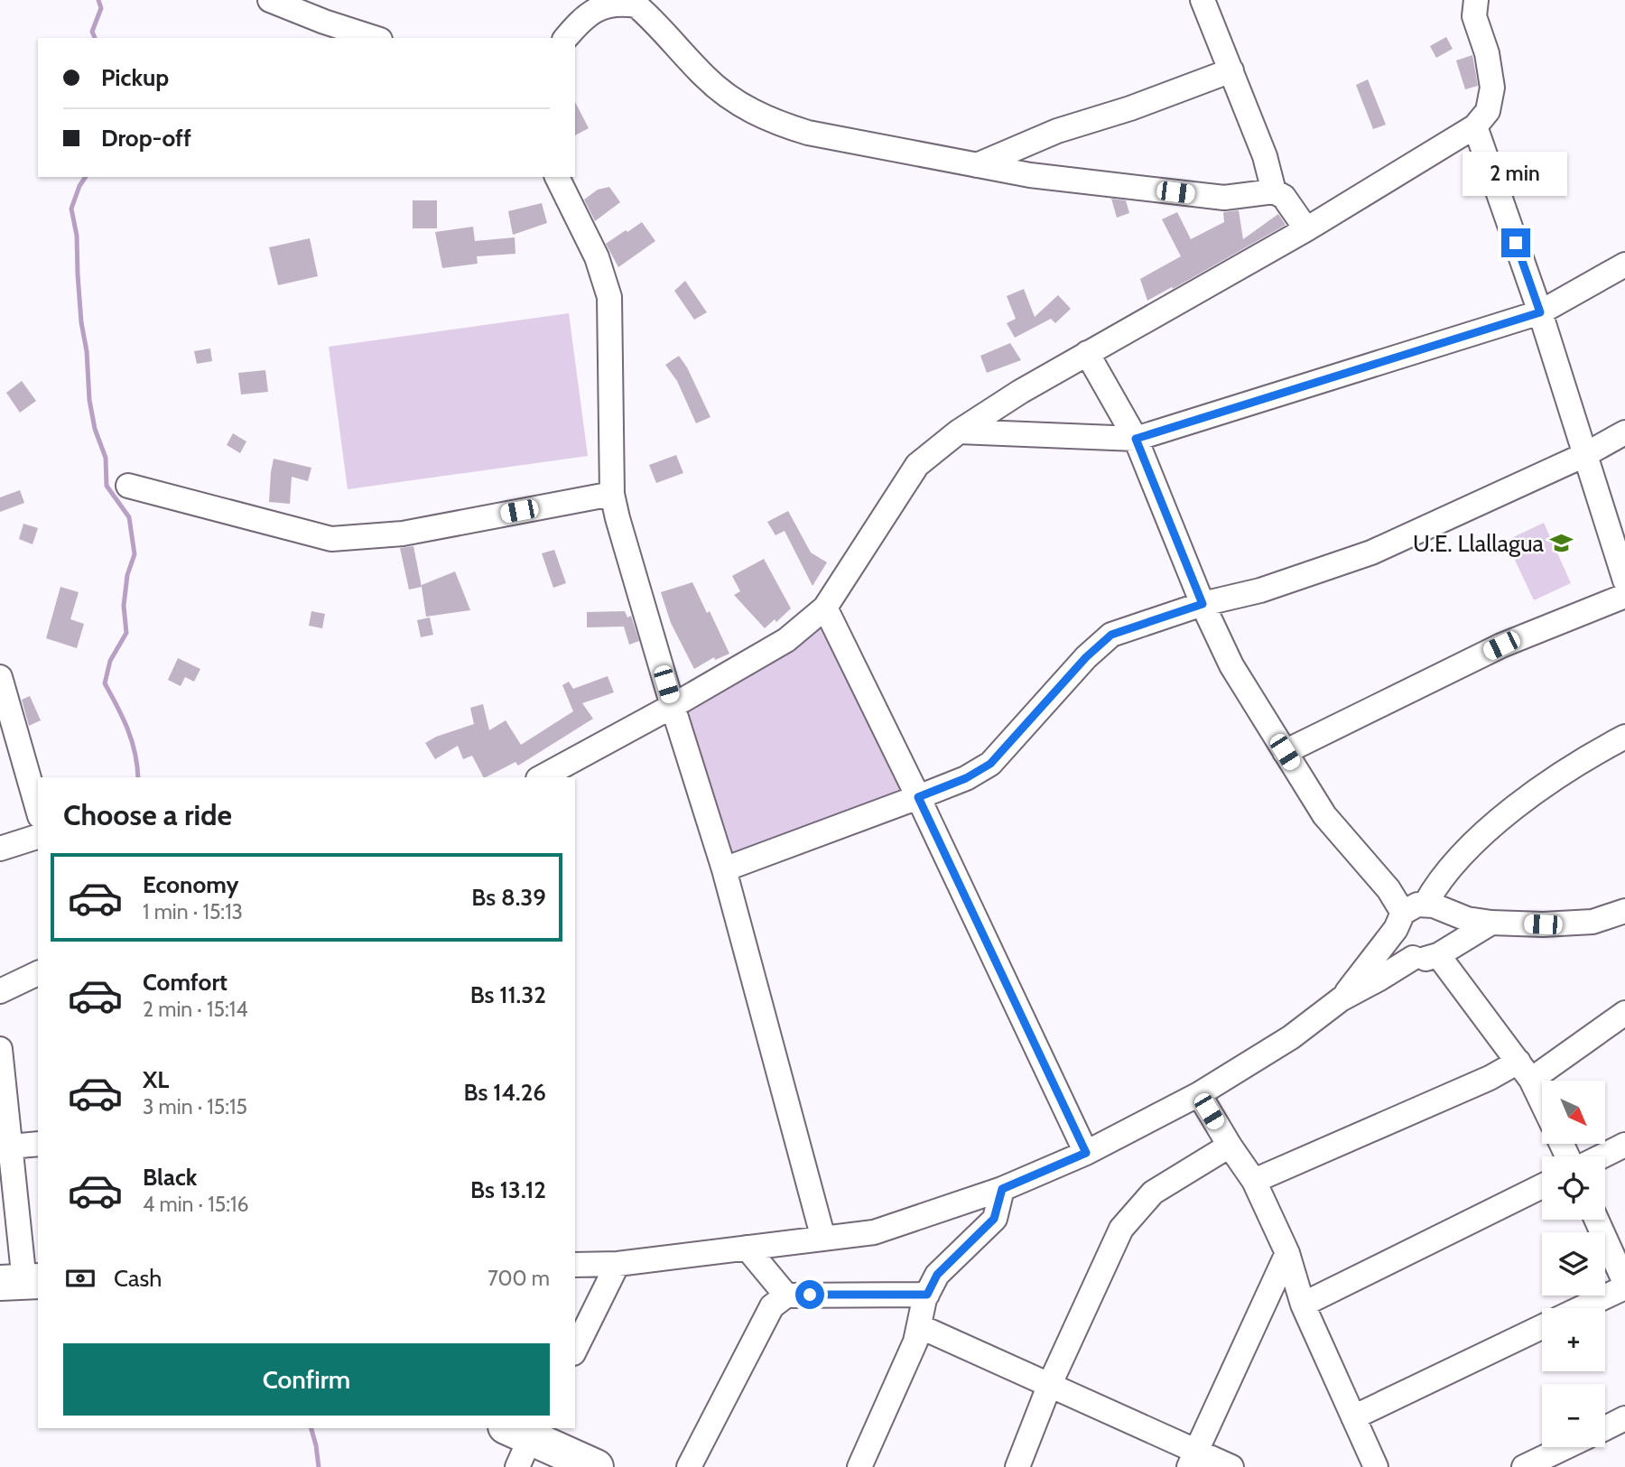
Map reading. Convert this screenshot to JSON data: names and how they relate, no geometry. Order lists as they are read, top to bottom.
{
  "places": {
    "school or university": ["U.E. Llallagua"]
  },
  "north": "bottom right",
  "page": {
    "banner": ["Pickup", "Drop-off"],
    "bubble": "2 min",
    "heading": "Choose a ride",
    "list": [
      {
        "name": "Economy",
        "note": "1 min · 15:13",
        "value": "Bs 8.39"
      },
      {
        "name": "Comfort",
        "note": "2 min · 15:14",
        "value": "Bs 11.32"
      },
      {
        "name": "XL",
        "note": "3 min · 15:15",
        "value": "Bs 14.26"
      },
      {
        "name": "Black",
        "note": "4 min · 15:16",
        "value": "Bs 13.12"
      }
    ],
    "map_buttons": ["+", "−"],
    "pay": ["Cash", "700 m"],
    "buttons": "Confirm"
  }
}
